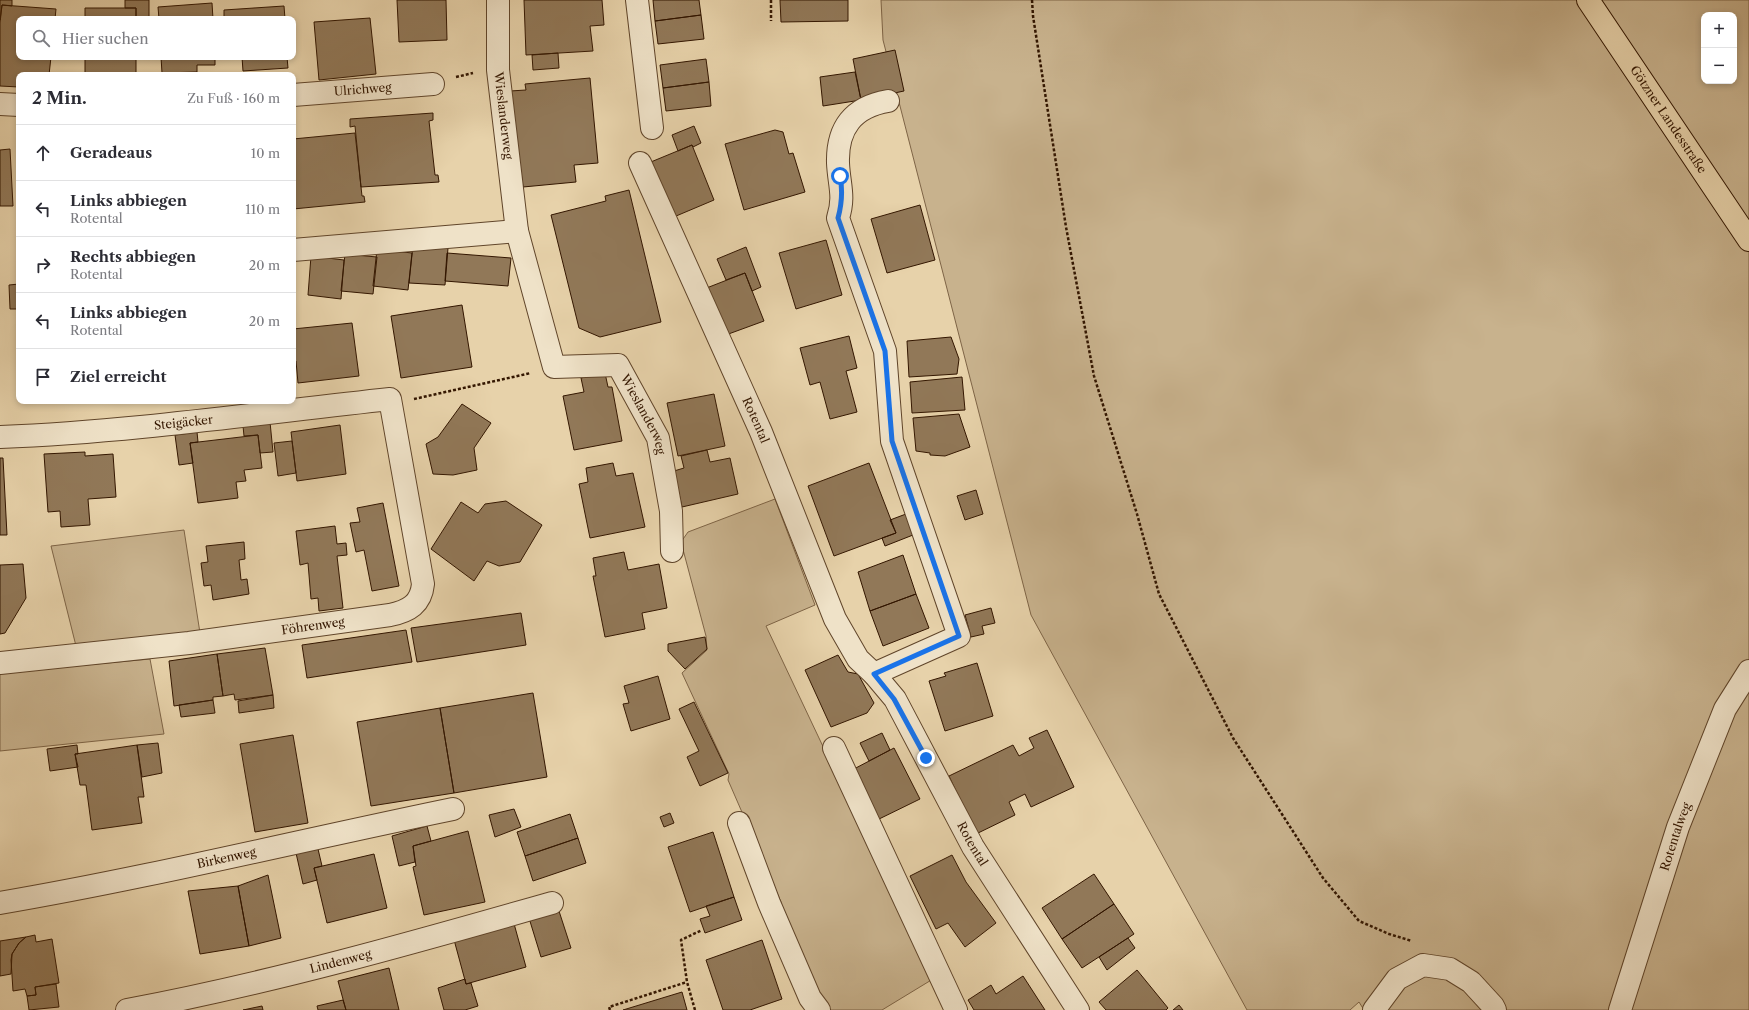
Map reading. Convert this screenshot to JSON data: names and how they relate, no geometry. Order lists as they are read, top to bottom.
{
  "streets": {
    "main road": ["Götzner Landesstraße"],
    "street": [
      "Ulrichweg",
      "Wieslanderweg",
      "Rotental",
      "Steigäcker",
      "Föhrenweg",
      "Rotentalweg",
      "Birkenweg",
      "Lindenweg"
    ]
  },
  "crossings": [
    ["Steigäcker", "Föhrenweg"]
  ],
  "page": {
    "map_buttons": ["+", "−"],
    "search": "Hier suchen",
    "heading": ["2 Min.", "Zu Fuß · 160 m"],
    "list": [
      ["Geradeaus", "10 m"],
      ["Links abbiegen", "Rotental", "110 m"],
      ["Rechts abbiegen", "Rotental", "20 m"],
      ["Links abbiegen", "Rotental", "20 m"],
      "Ziel erreicht"
    ]
  }
}
